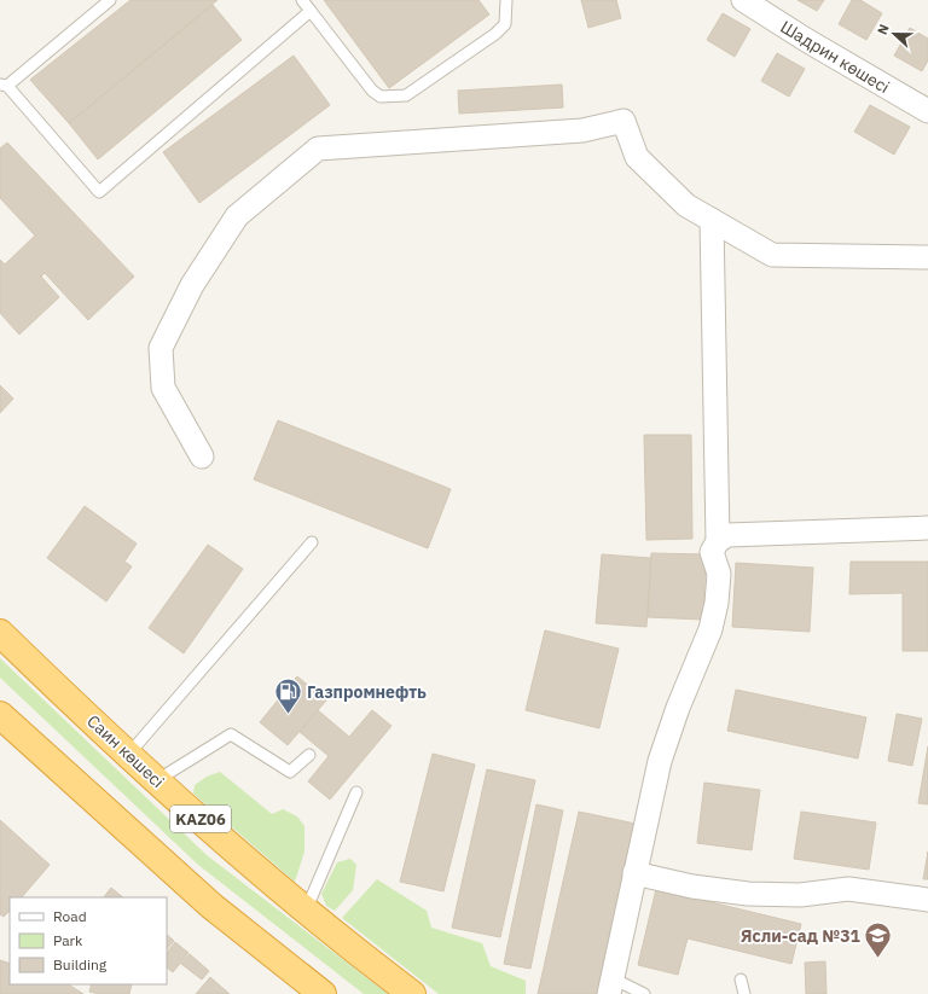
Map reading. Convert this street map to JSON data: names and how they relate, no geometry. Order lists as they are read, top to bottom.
{
  "streets": {
    "highway": ["Саин көшесі", "KАZ06"],
    "street": ["Шадрин көшесі"]
  },
  "places": {
    "fuel station": ["Газпромнефть"],
    "school or university": ["Ясли-сад №31"]
  },
  "legend": ["Road", "Park", "Building"],
  "north": "left"
}
